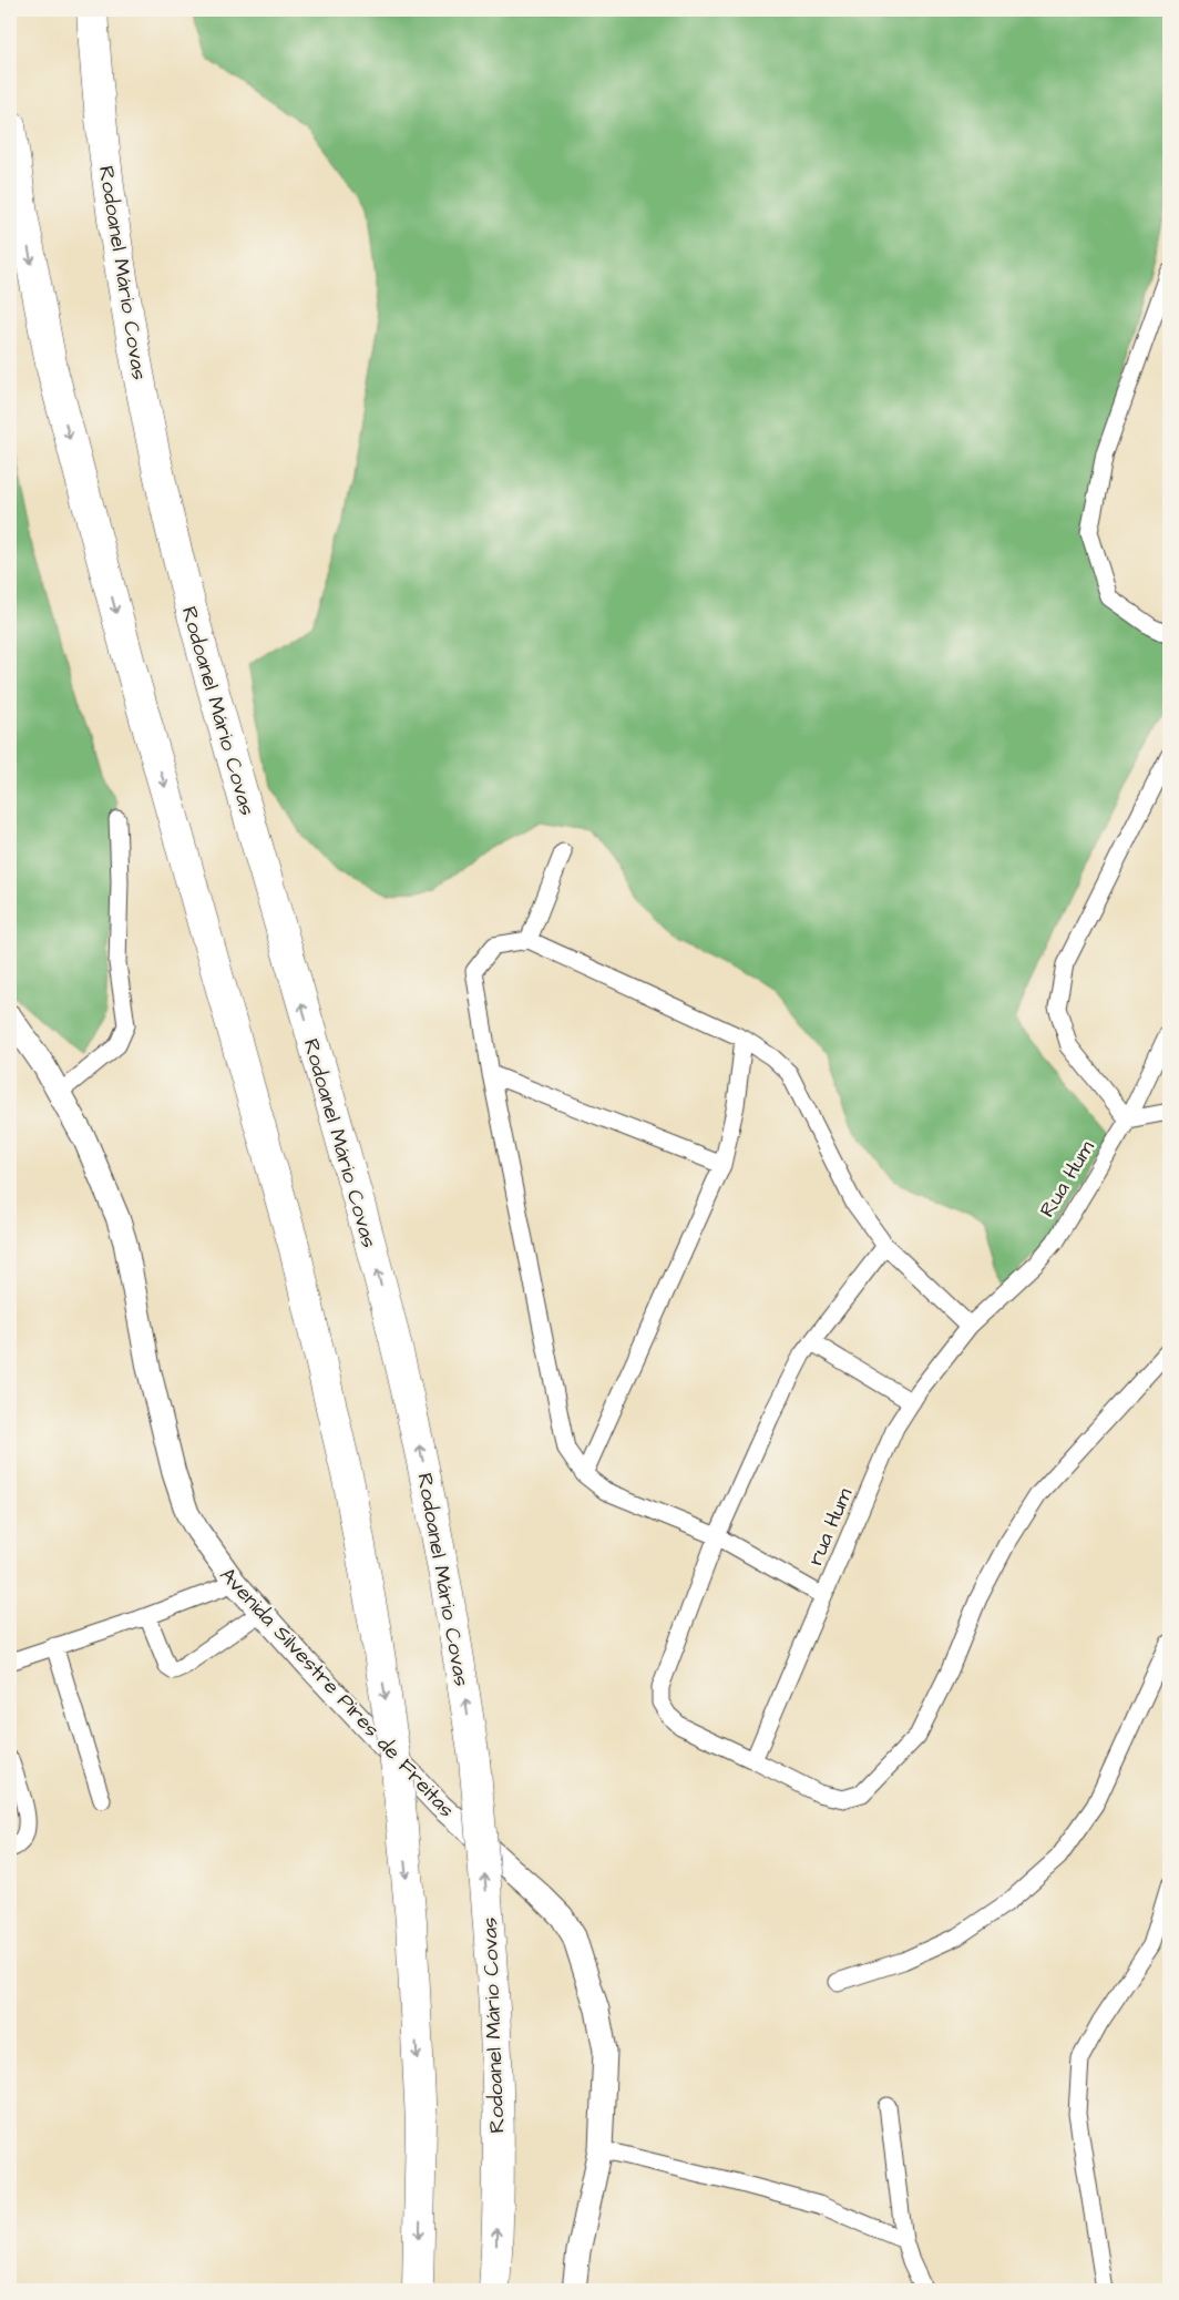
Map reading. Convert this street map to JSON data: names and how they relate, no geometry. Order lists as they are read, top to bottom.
{
  "streets": {
    "highway": ["Rodoanel Mário Covas"],
    "street": ["Rua Hum", "rua Hum", "Avenida Silvestre Pires de Freitas"]
  },
  "crossings": [
    ["Rua Hum", "rua Hum"]
  ]
}
